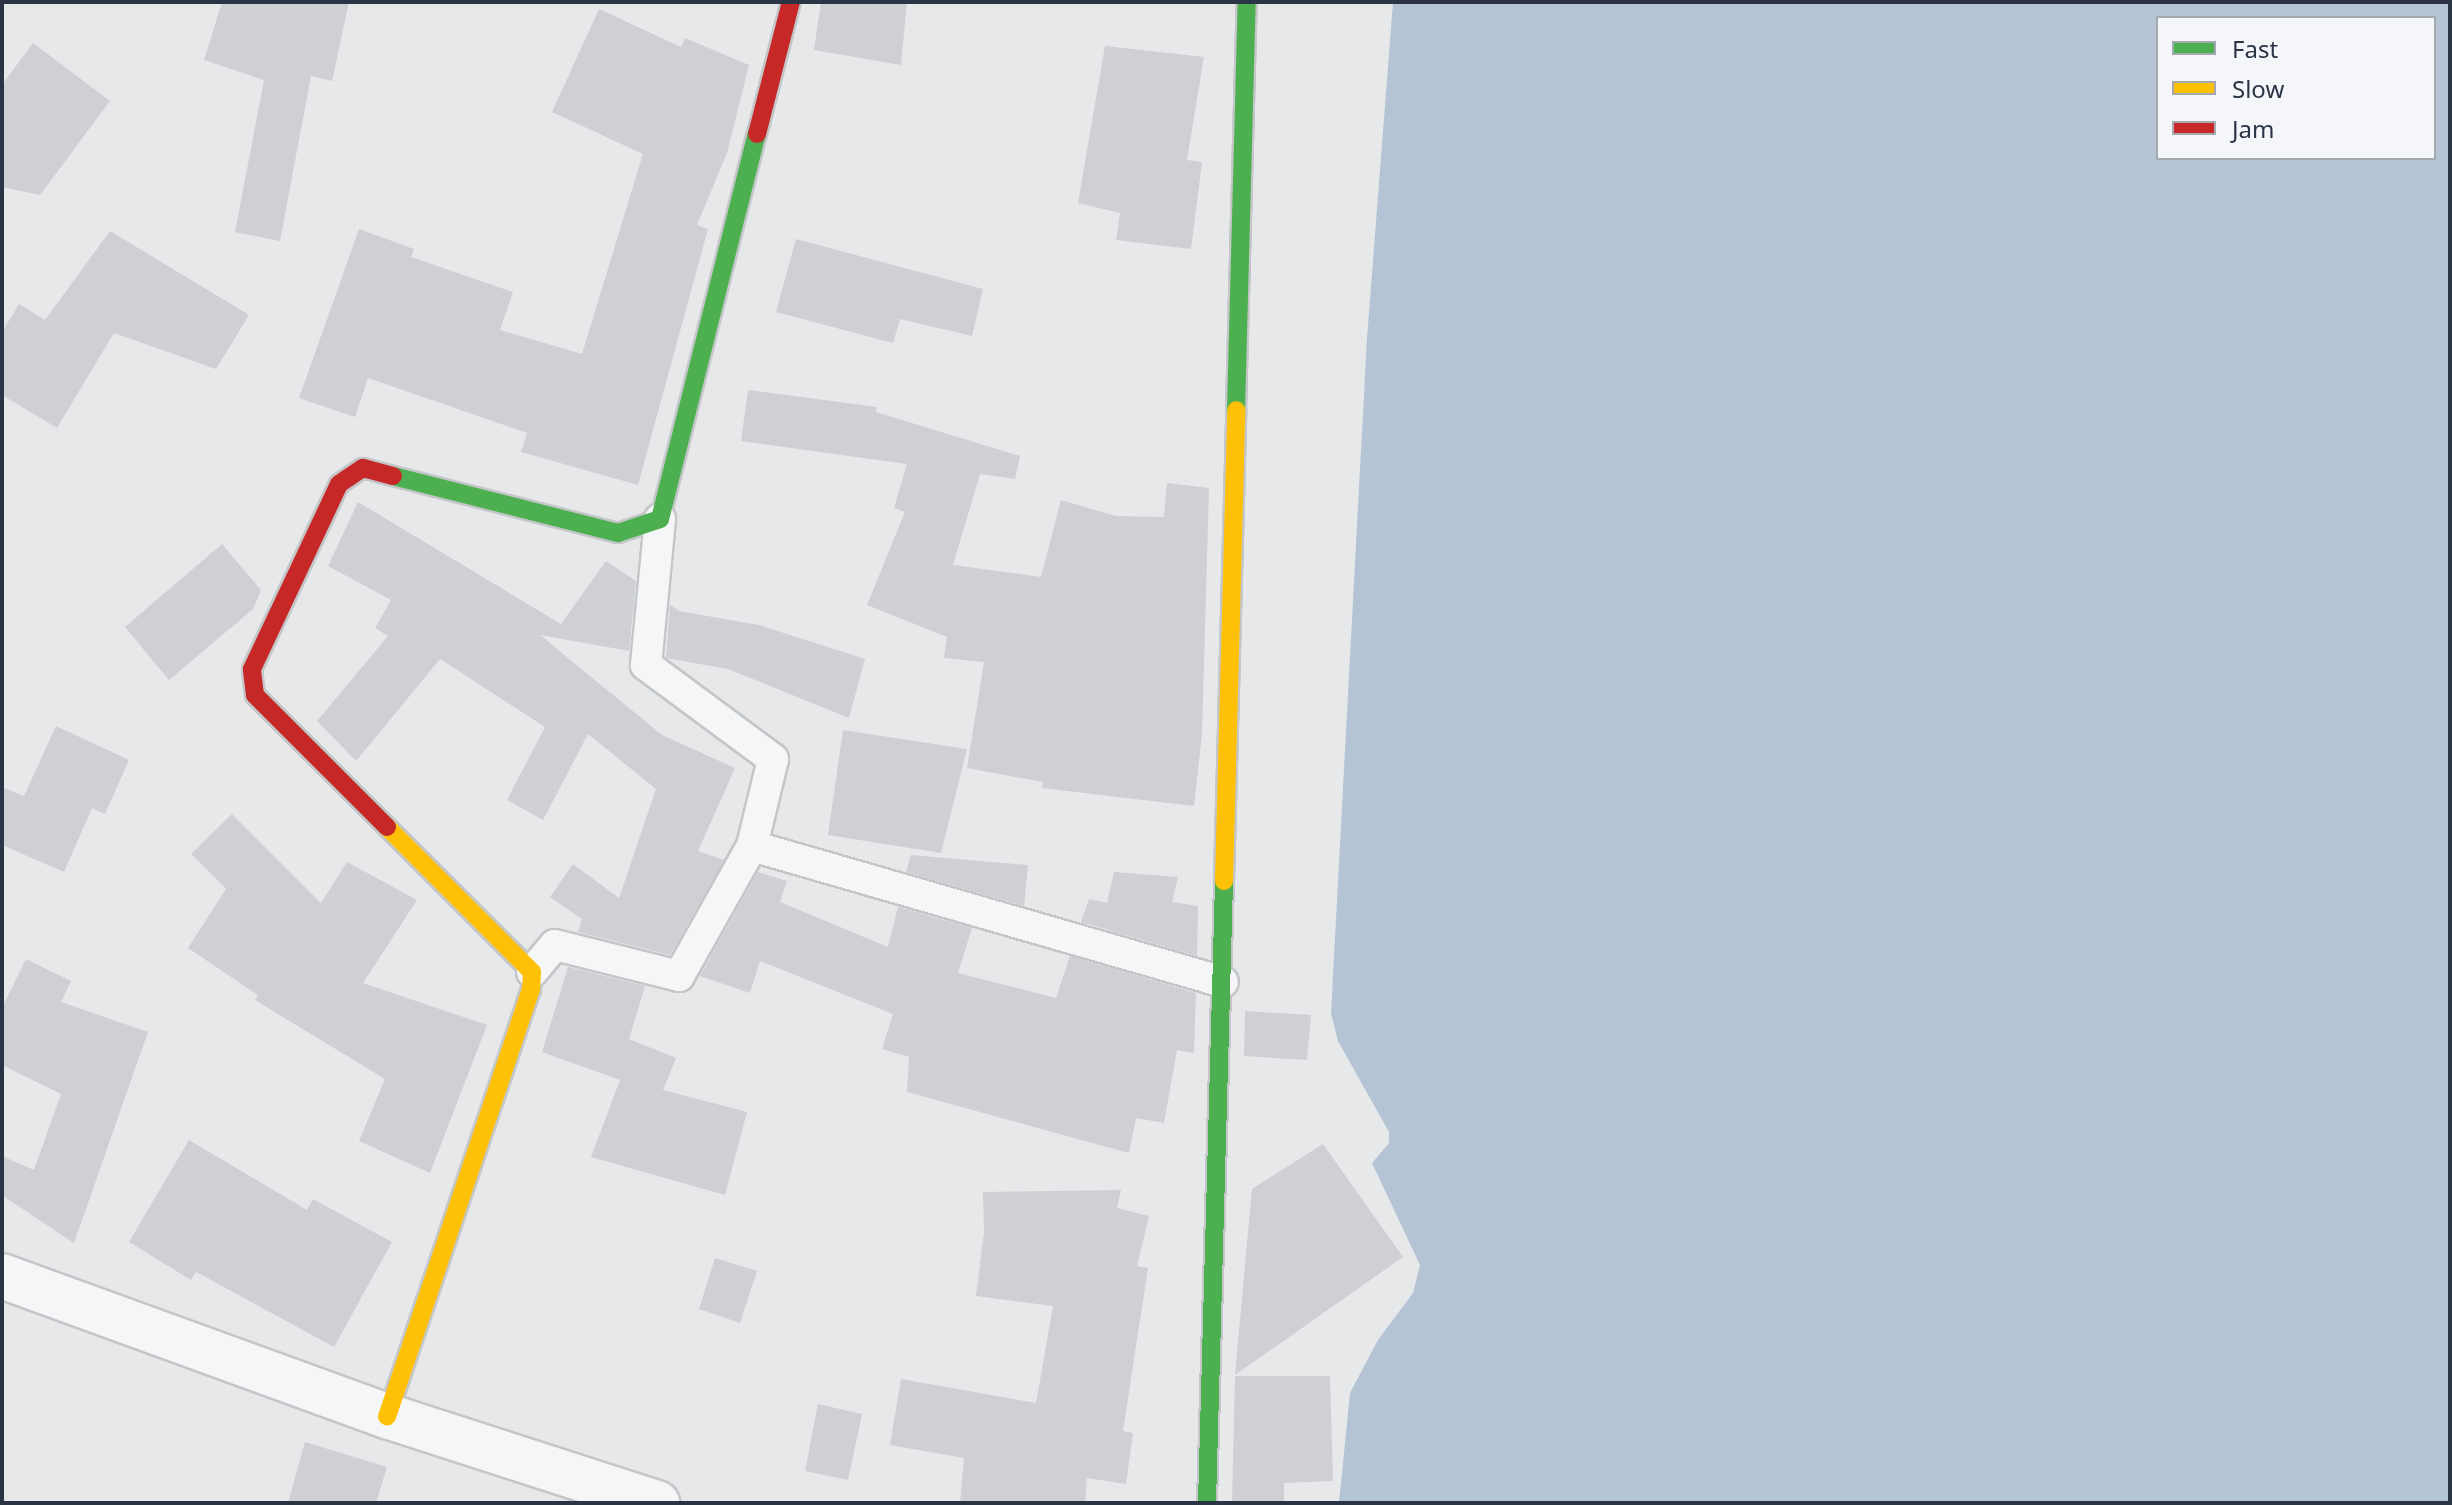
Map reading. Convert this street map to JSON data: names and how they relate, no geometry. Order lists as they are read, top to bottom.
{
  "legend": ["Fast", "Slow", "Jam"]
}
